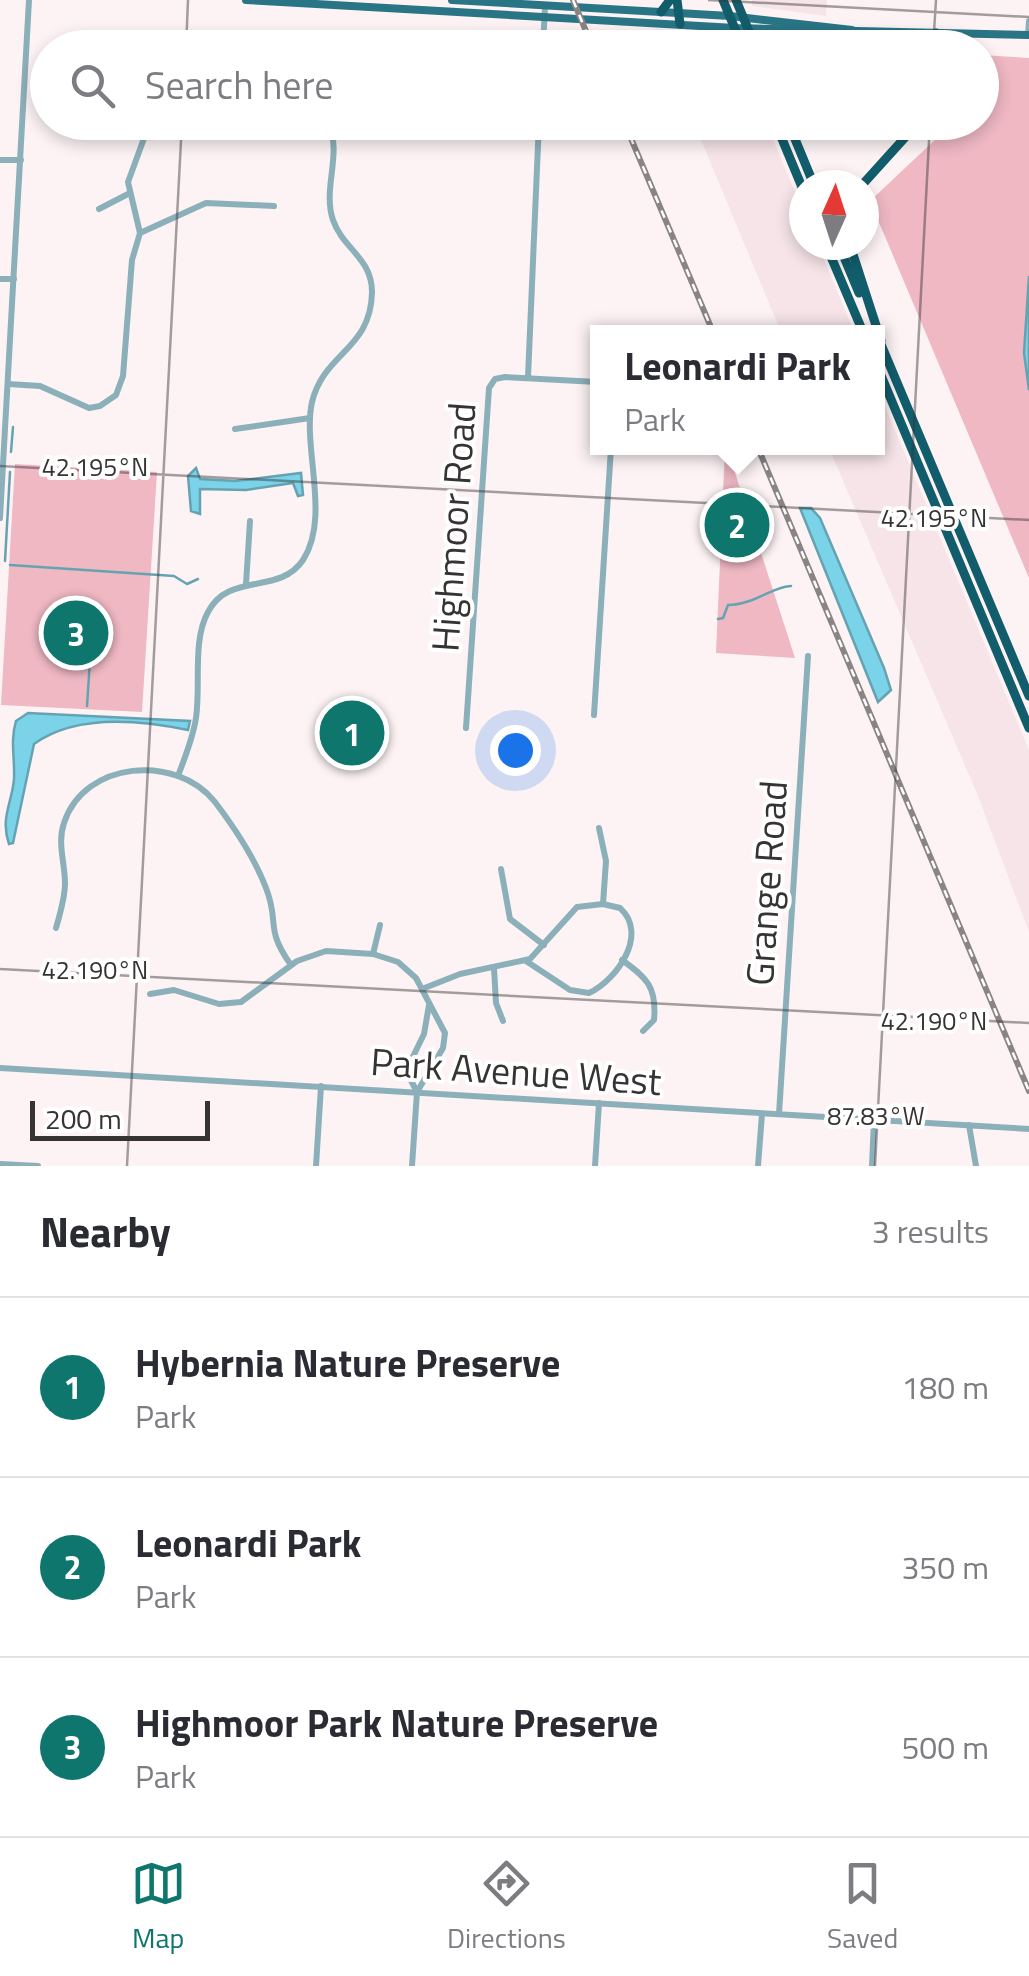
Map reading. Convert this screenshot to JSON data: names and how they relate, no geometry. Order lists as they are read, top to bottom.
{
  "streets": {
    "street": ["Highmoor Road", "Grange Road", "Park Avenue West"]
  },
  "crossings": [
    ["Grange Road", "Park Avenue West"]
  ],
  "scale_bar": "200 m",
  "north": "top",
  "page": {
    "search": "Search here",
    "popup": ["Leonardi Park", "Park"],
    "pins": ["2", "3", "1"],
    "scale": "200 m",
    "heading": ["Nearby", "3 results"],
    "list": [
      {
        "mark": "1",
        "name": "Hybernia Nature Preserve",
        "note": "Park",
        "value": "180 m"
      },
      {
        "mark": "2",
        "name": "Leonardi Park",
        "note": "Park",
        "value": "350 m"
      },
      {
        "mark": "3",
        "name": "Highmoor Park Nature Preserve",
        "note": "Park",
        "value": "500 m"
      }
    ],
    "nav": ["Map", "Directions", "Saved"]
  },
  "coordinates": ["42.195°N", "42.190°N", "87.83°W"]
}
